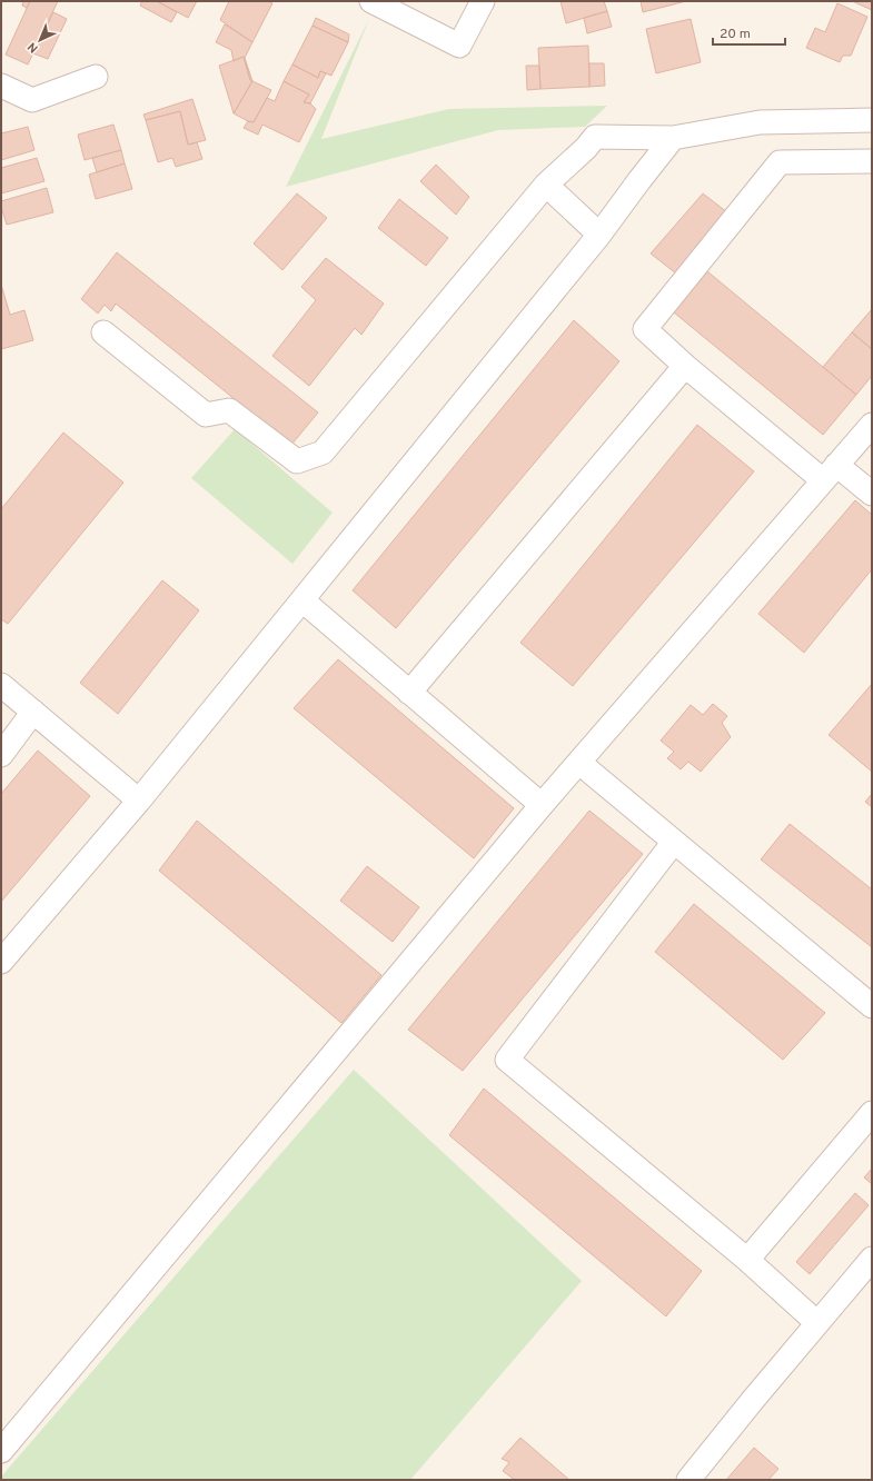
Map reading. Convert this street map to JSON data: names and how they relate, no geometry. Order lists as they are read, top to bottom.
{
  "scale_bar": "20 m",
  "north": "bottom left"
}
